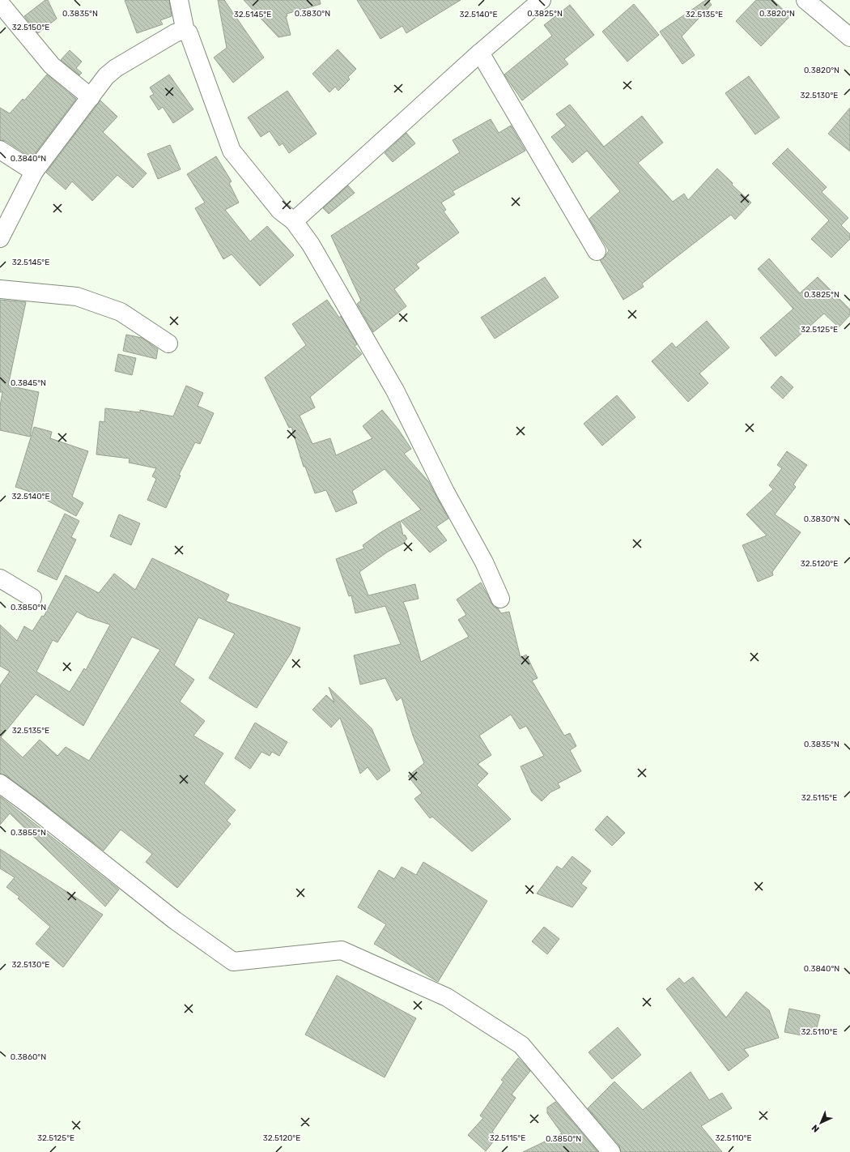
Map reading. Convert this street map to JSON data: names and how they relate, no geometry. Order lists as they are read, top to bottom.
{
  "north": "bottom left",
  "coordinates": [
    "0.3830°N",
    "0.3825°N",
    "0.3835°N",
    "0.3820°N",
    "32.5145°E",
    "32.5140°E",
    "32.5135°E",
    "32.5150°E",
    "32.5130°E",
    "0.3840°N",
    "32.5125°E",
    "0.3845°N",
    "32.5120°E",
    "0.3850°N",
    "32.5115°E",
    "0.3855°N",
    "32.5110°E",
    "0.3860°N"
  ]
}
